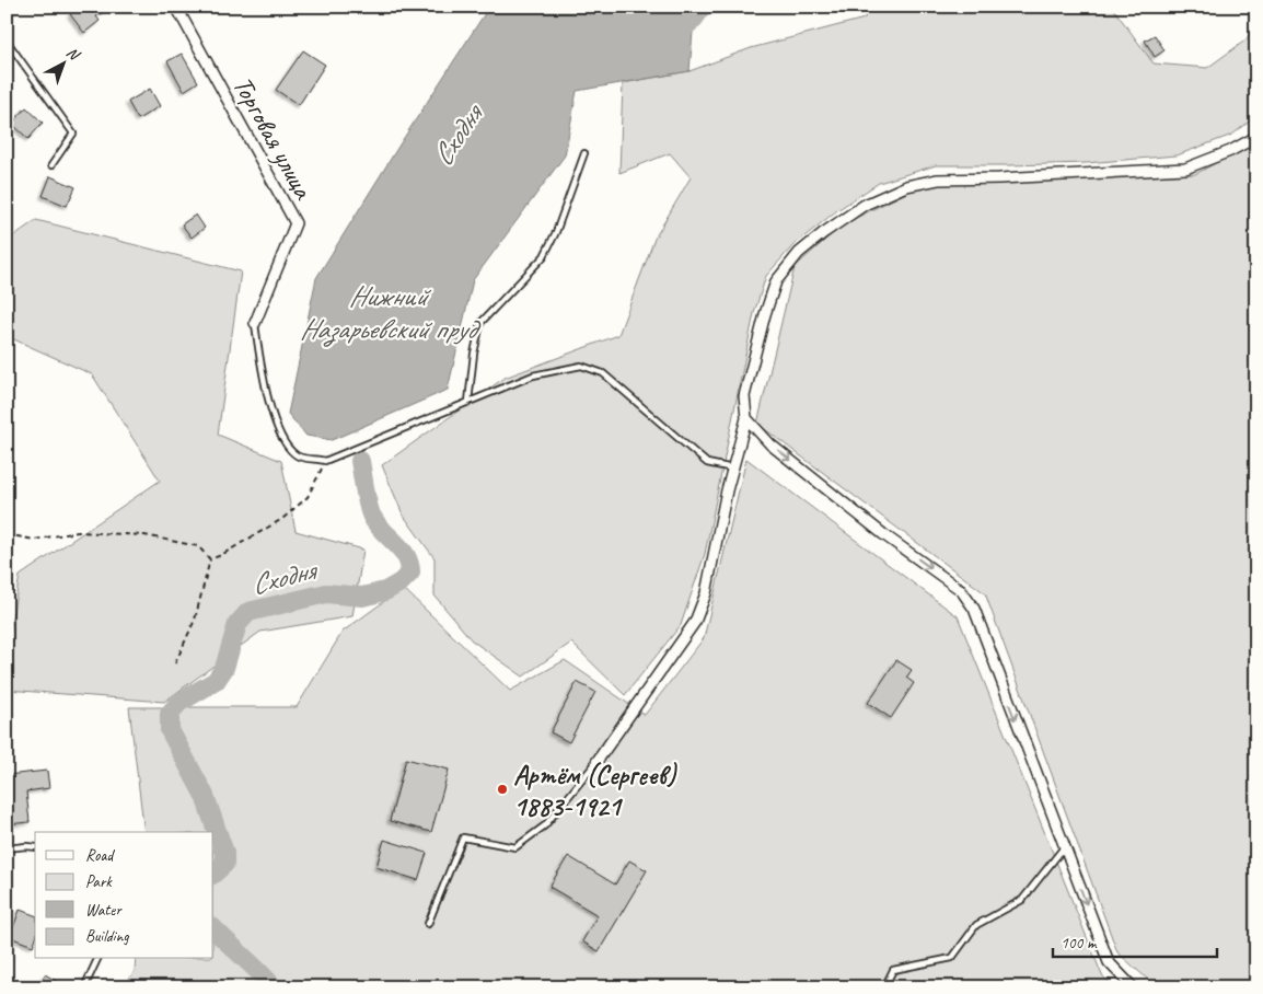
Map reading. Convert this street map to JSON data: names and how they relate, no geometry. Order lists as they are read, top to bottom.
{
  "streets": {
    "street": ["Торговая улица"]
  },
  "water": ["Сходня", "Нижний Назарьевский пруд"],
  "places": ["Артём (Сергеев) 1883-1921"],
  "legend": [
    "Road",
    "Park",
    "Water",
    "Building"
  ],
  "scale_bar": "100 m",
  "north": "top right"
}
